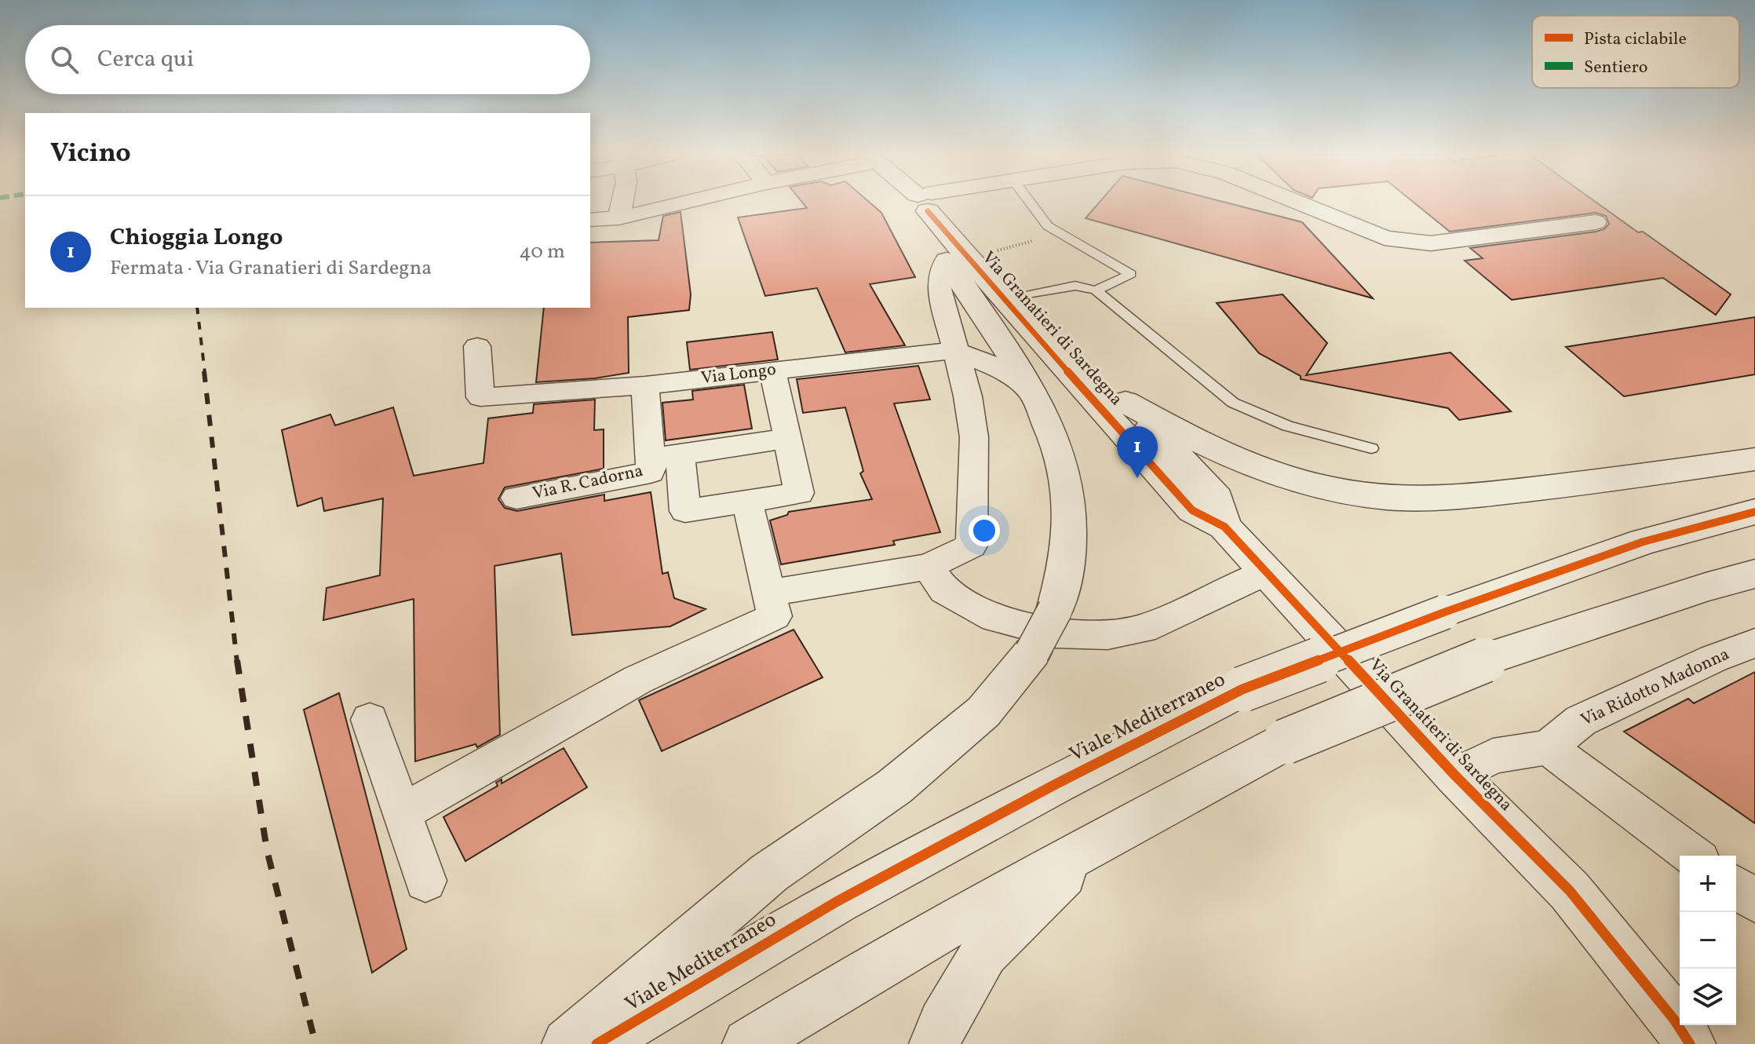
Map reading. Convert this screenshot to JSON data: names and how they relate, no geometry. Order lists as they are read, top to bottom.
{
  "streets": {
    "street": [
      "Via Granatieri di Sardegna",
      "Via Longo",
      "Via R. Cadorna",
      "Via Ridotto Madonna",
      "Viale Mediterraneo"
    ]
  },
  "crossings": [
    ["Via Longo", "Via R. Cadorna"]
  ],
  "legend": ["Pista ciclabile", "Sentiero"],
  "page": {
    "search": "Cerca qui",
    "heading": "Vicino",
    "list": [
      {
        "mark": "1",
        "name": "Chioggia Longo",
        "note": "Fermata · Via Granatieri di Sardegna",
        "value": "40 m"
      }
    ],
    "pins": "1",
    "map_buttons": ["+", "−"]
  }
}
